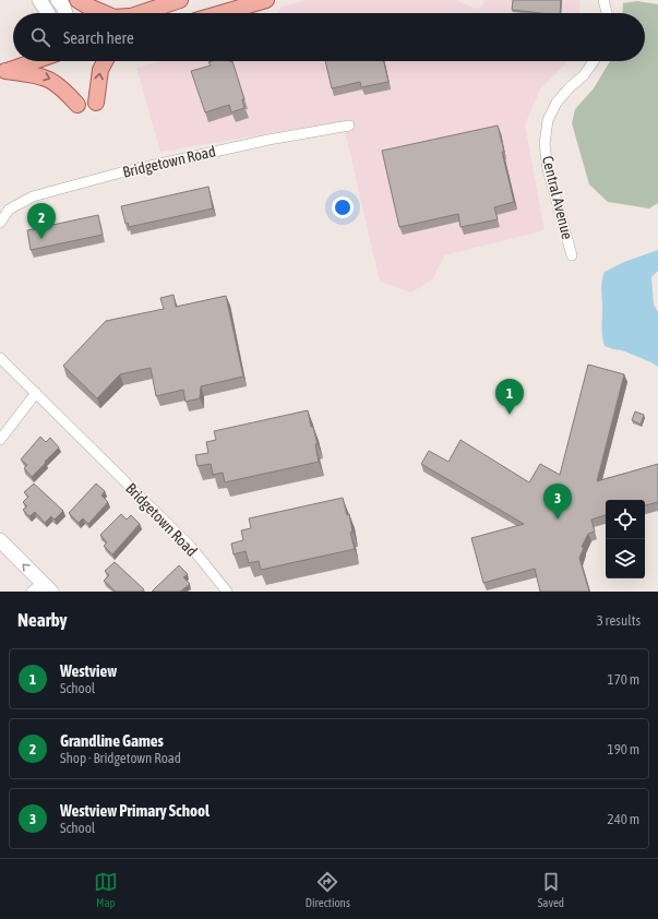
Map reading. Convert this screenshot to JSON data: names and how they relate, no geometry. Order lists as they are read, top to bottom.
{
  "streets": {
    "street": ["Bridgetown Road", "Central Avenue"]
  },
  "page": {
    "search": "Search here",
    "pins": ["2", "1", "3"],
    "heading": ["Nearby", "3 results"],
    "list": [
      {
        "mark": "1",
        "name": "Westview",
        "note": "School",
        "value": "170 m"
      },
      {
        "mark": "2",
        "name": "Grandline Games",
        "note": "Shop · Bridgetown Road",
        "value": "190 m"
      },
      {
        "mark": "3",
        "name": "Westview Primary School",
        "note": "School",
        "value": "240 m"
      }
    ],
    "nav": ["Map", "Directions", "Saved"]
  }
}
